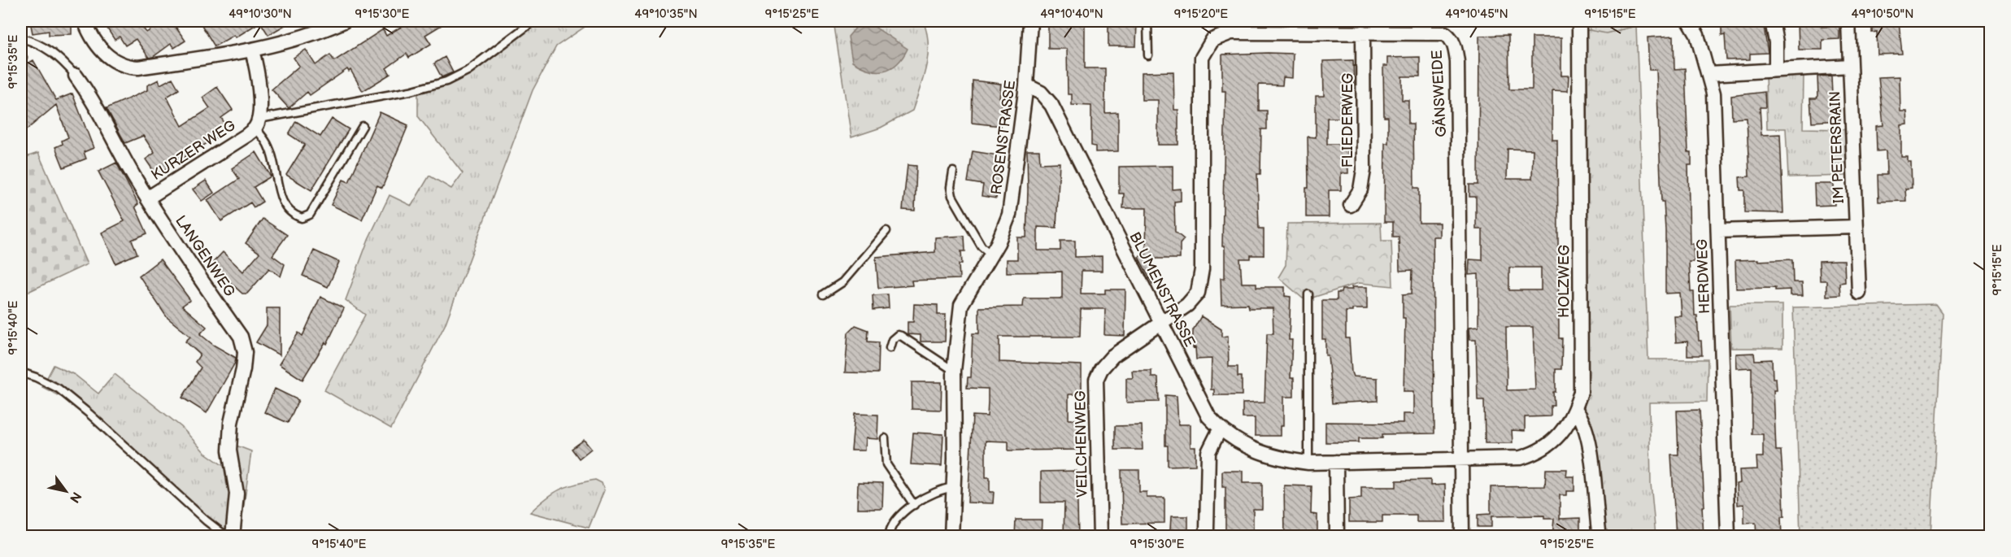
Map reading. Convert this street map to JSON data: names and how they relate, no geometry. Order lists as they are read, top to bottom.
{
  "streets": {
    "street": [
      "GÄNSWEIDE",
      "FLIEDERWEG",
      "ROSENSTRASSE",
      "IM PETERSRAIN",
      "KURZER WEG",
      "LANGENWEG",
      "HERDWEG",
      "HOLZWEG",
      "BLUMENSTRASSE",
      "VEILCHENWEG"
    ]
  },
  "crossings": [
    ["GÄNSWEIDE", "FLIEDERWEG"],
    ["GÄNSWEIDE", "BLUMENSTRASSE"],
    ["GÄNSWEIDE", "VEILCHENWEG"],
    ["ROSENSTRASSE", "BLUMENSTRASSE"],
    ["KURZER WEG", "LANGENWEG"],
    ["HOLZWEG", "BLUMENSTRASSE"],
    ["BLUMENSTRASSE", "VEILCHENWEG"]
  ],
  "north": "bottom right",
  "coordinates": [
    "49°10'30\"N",
    "9°15'30\"E",
    "49°10'35\"N",
    "9°15'25\"E",
    "49°10'40\"N",
    "9°15'20\"E",
    "49°10'45\"N",
    "9°15'15\"E",
    "49°10'50\"N",
    "9°15'35\"E",
    "9°15'40\"E"
  ]
}
